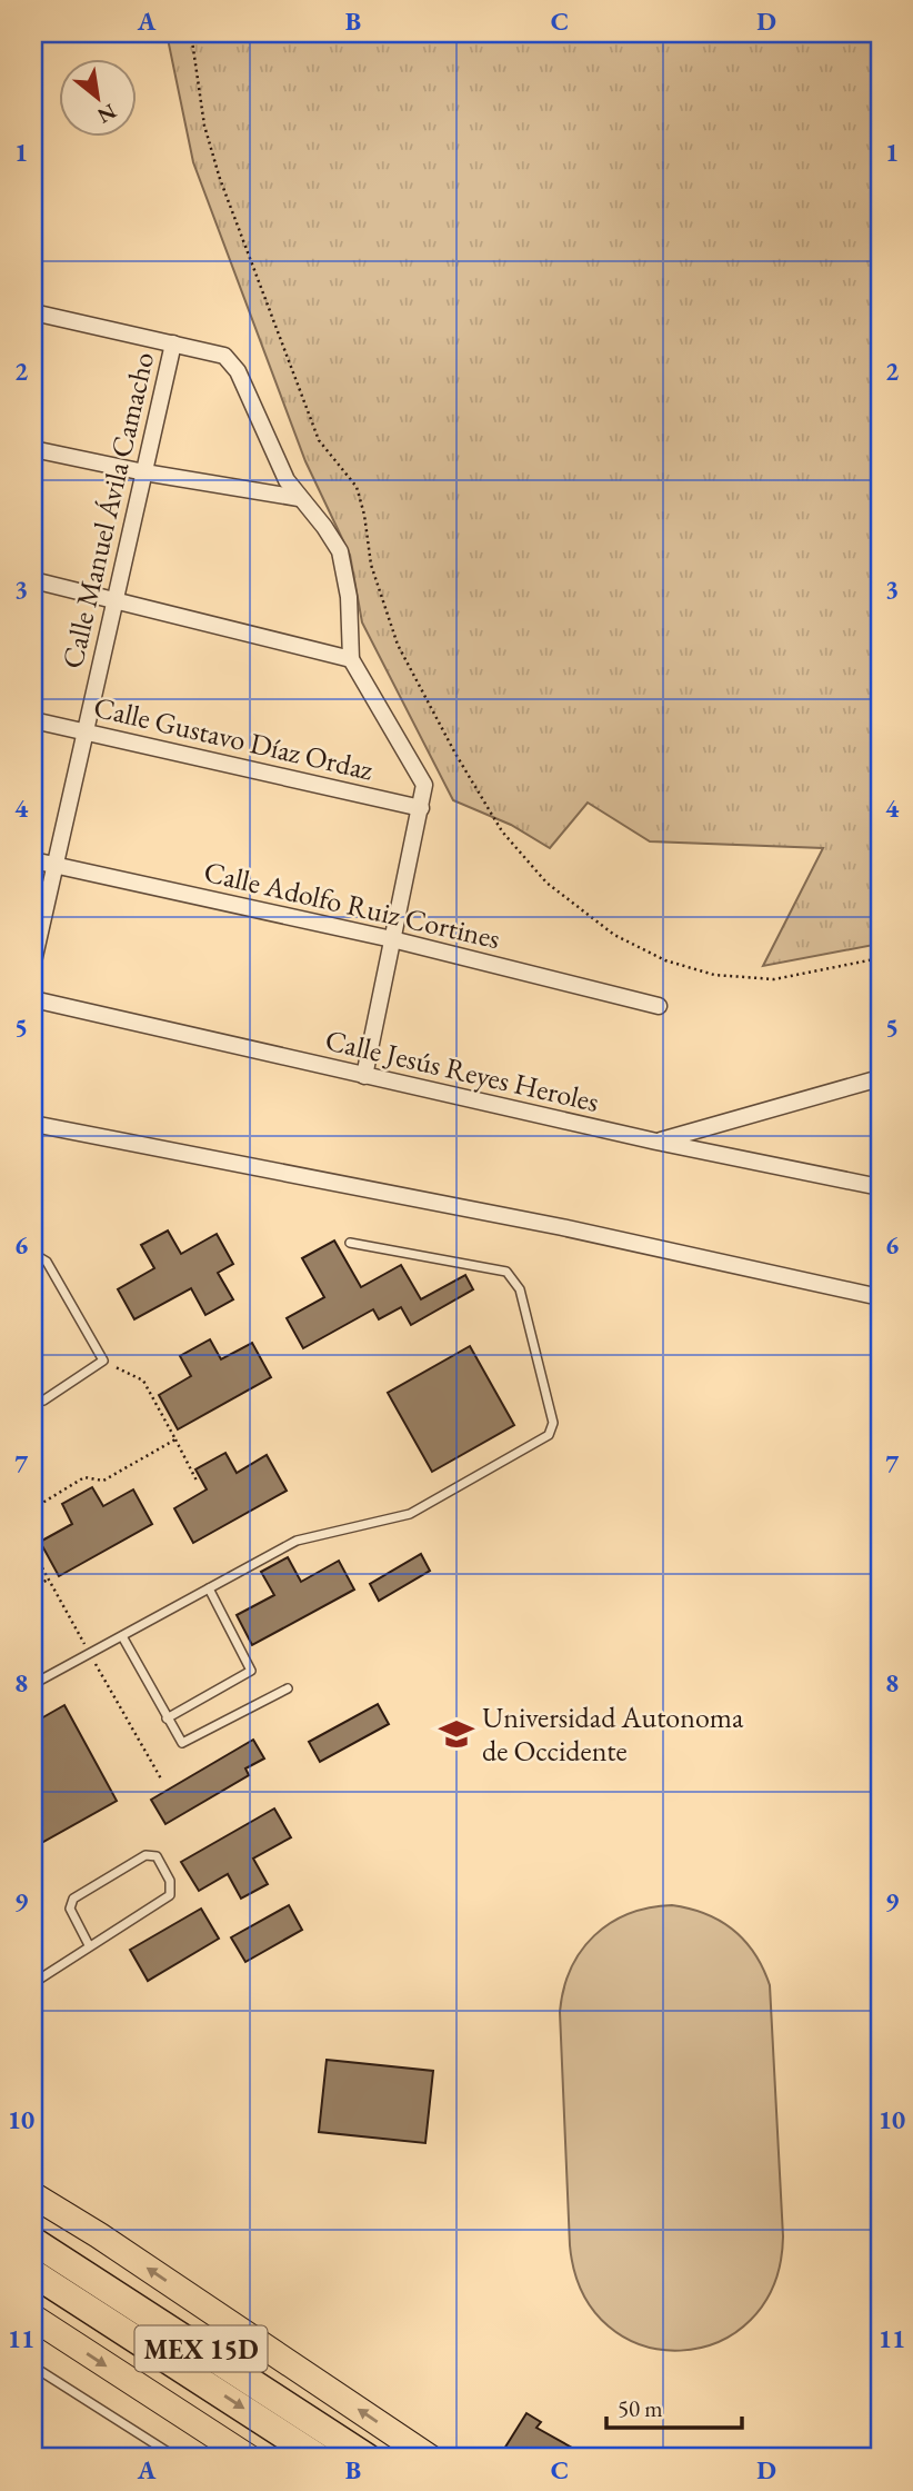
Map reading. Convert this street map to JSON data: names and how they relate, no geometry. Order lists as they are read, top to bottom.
{
  "streets": {
    "highway": ["MEX 15D"],
    "street": [
      "Calle Manuel Ávila Camacho",
      "Calle Gustavo Díaz Ordaz",
      "Calle Adolfo Ruiz Cortines",
      "Calle Jesús Reyes Heroles"
    ]
  },
  "crossings": [
    ["Calle Manuel Ávila Camacho", "Calle Gustavo Díaz Ordaz"],
    ["Calle Manuel Ávila Camacho", "Calle Adolfo Ruiz Cortines"]
  ],
  "places": {
    "school or university": ["Universidad Autonoma de Occidente"]
  },
  "scale_bar": "50 m",
  "north": "bottom right",
  "grid": {
    "columns": [
      "A",
      "B",
      "C",
      "D"
    ],
    "rows": [
      "1",
      "2",
      "3",
      "4",
      "5",
      "6",
      "7",
      "8",
      "9",
      "10",
      "11"
    ]
  }
}
